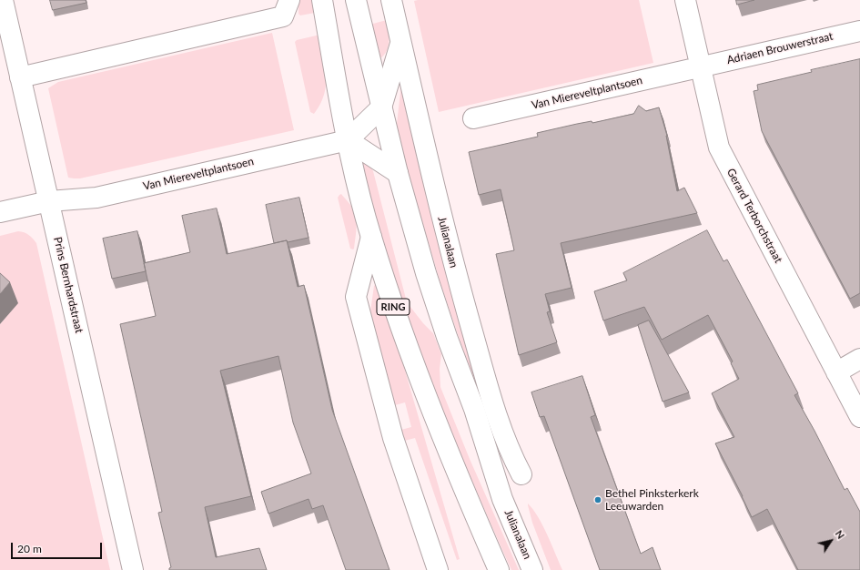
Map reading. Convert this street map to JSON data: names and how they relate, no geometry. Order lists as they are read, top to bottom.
{
  "streets": {
    "street": [
      "Adriaen Brouwerstraat",
      "Van Miereveltplantsoen",
      "Gerard Terborchstraat",
      "Julianalaan",
      "Prins Bernhardstraat",
      "RING"
    ]
  },
  "crossings": [
    ["Adriaen Brouwerstraat", "Van Miereveltplantsoen"],
    ["Adriaen Brouwerstraat", "Gerard Terborchstraat"],
    ["Van Miereveltplantsoen", "Gerard Terborchstraat"],
    ["Van Miereveltplantsoen", "Prins Bernhardstraat"],
    ["Van Miereveltplantsoen", "RING"]
  ],
  "places": ["Bethel Pinksterkerk Leeuwarden"],
  "scale_bar": "20 m",
  "north": "top right"
}
